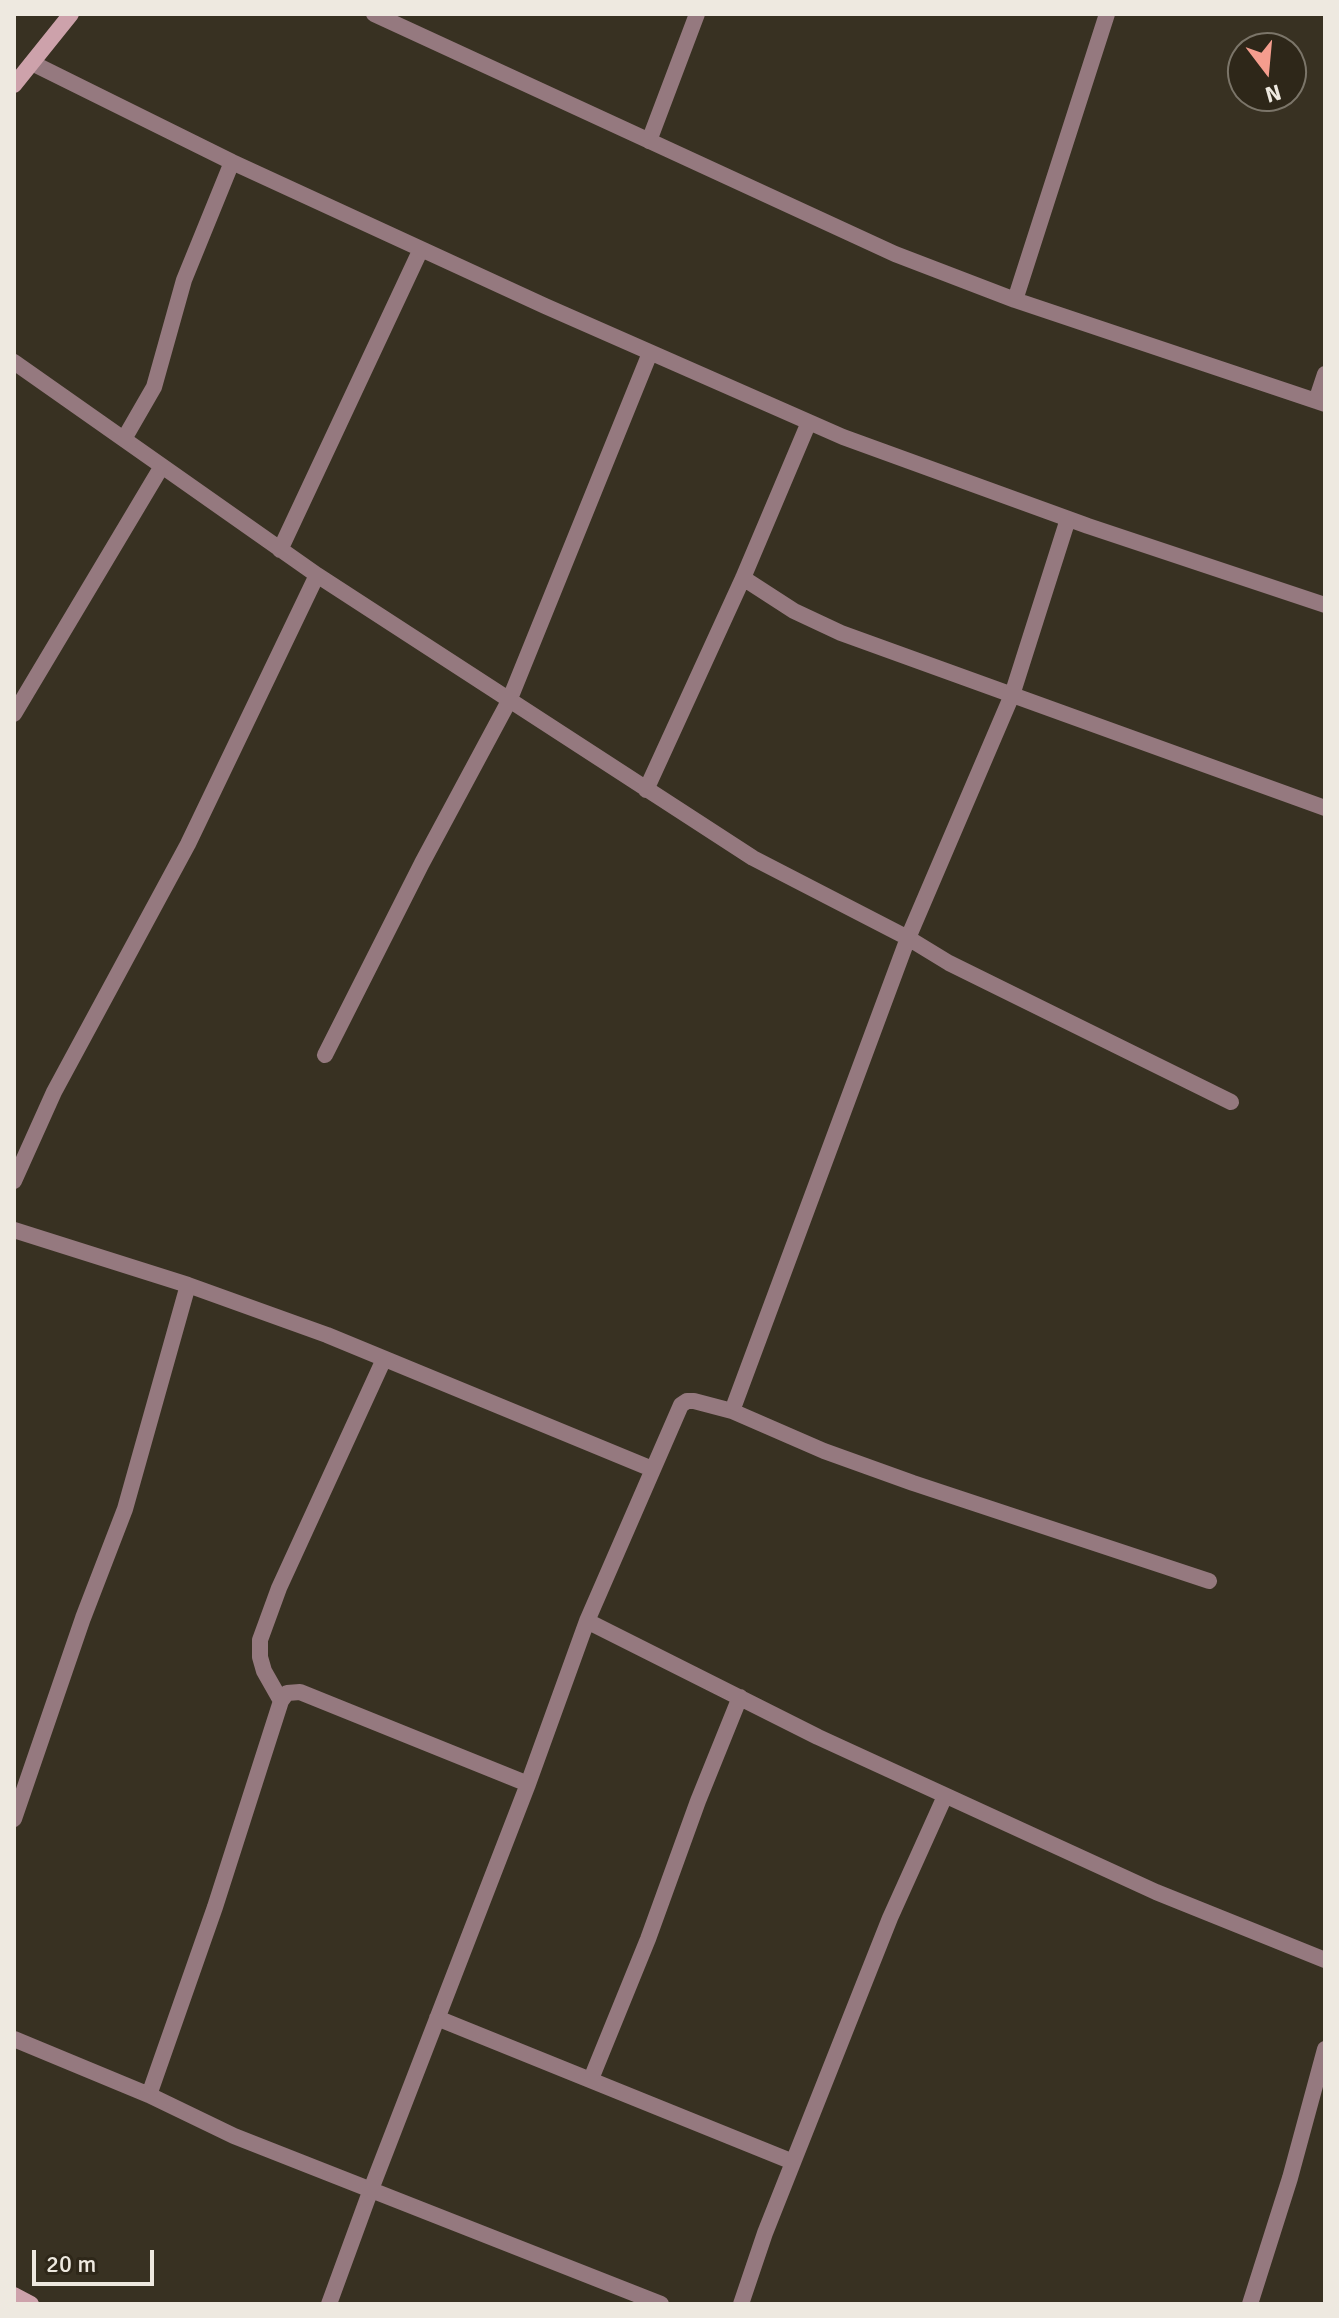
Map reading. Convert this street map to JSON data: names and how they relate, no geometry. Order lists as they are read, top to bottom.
{
  "scale_bar": "20 m",
  "north": "bottom"
}
